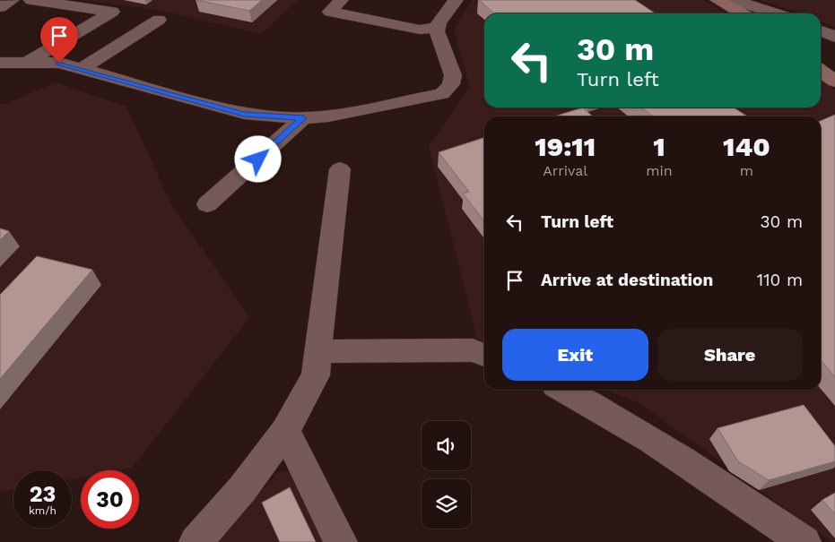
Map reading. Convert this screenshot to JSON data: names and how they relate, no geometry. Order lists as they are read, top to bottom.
{
  "page": {
    "turn": ["30 m", "Turn left"],
    "eta": [
      "19:11",
      "Arrival",
      "1",
      "min",
      "140",
      "m"
    ],
    "list": [
      {
        "name": "Turn left",
        "value": "30 m"
      },
      {
        "name": "Arrive at destination",
        "value": "110 m"
      }
    ],
    "buttons": ["Exit", "Share"],
    "speed": "23 km/h",
    "limit": "30"
  }
}
